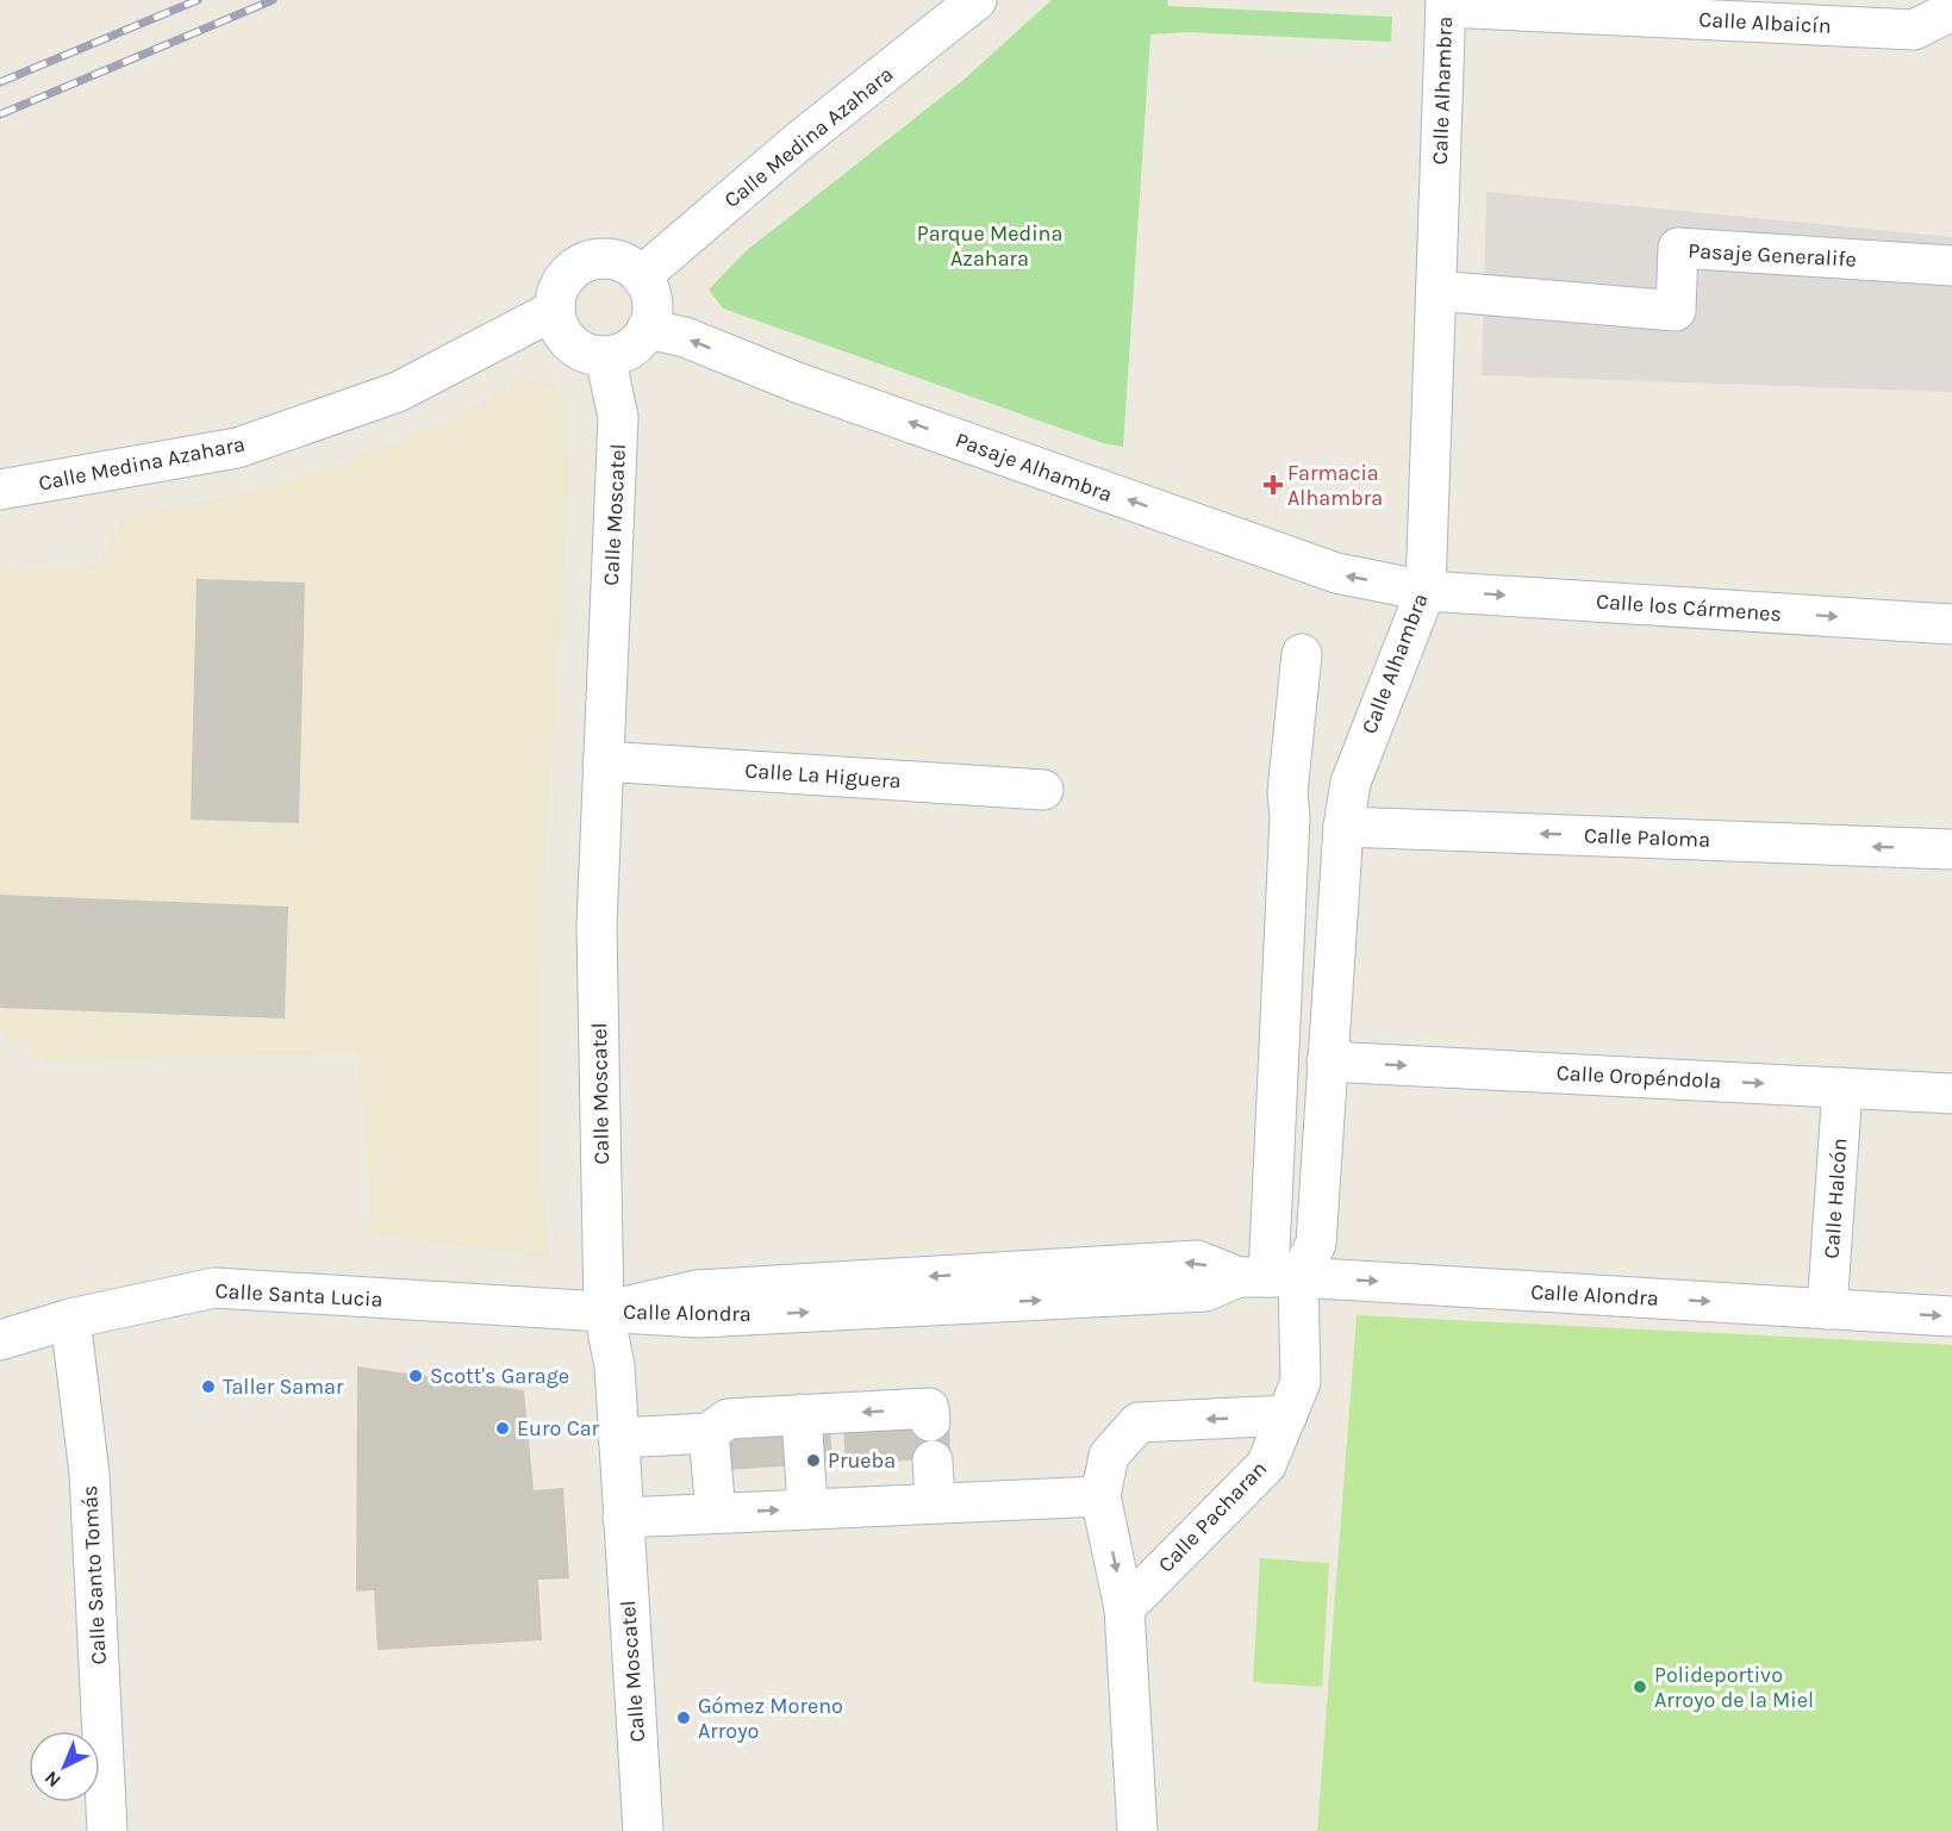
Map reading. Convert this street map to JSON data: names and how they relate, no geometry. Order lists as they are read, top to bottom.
{
  "streets": {
    "street": [
      "Calle Albaicín",
      "Calle Alhambra",
      "Calle Medina Azahara",
      "Pasaje Generalife",
      "Pasaje Alhambra",
      "Calle Moscatel",
      "Calle los Cármenes",
      "Calle La Higuera",
      "Calle Paloma",
      "Calle Oropéndola",
      "Calle Halcón",
      "Calle Santa Lucia",
      "Calle Alondra",
      "Calle Pacharan",
      "Calle Santo Tomás"
    ]
  },
  "crossings": [
    ["Calle Albaicín", "Calle Alhambra"],
    ["Calle Alhambra", "Pasaje Generalife"],
    ["Calle Alhambra", "Pasaje Alhambra"],
    ["Calle Alhambra", "Calle los Cármenes"],
    ["Calle Alhambra", "Calle Paloma"],
    ["Calle Alhambra", "Calle Oropéndola"],
    ["Calle Alhambra", "Calle Alondra"],
    ["Calle Alhambra", "Calle Pacharan"],
    ["Calle Medina Azahara", "Pasaje Alhambra"],
    ["Calle Medina Azahara", "Calle Moscatel"],
    ["Pasaje Alhambra", "Calle Moscatel"],
    ["Pasaje Alhambra", "Calle los Cármenes"],
    ["Calle Moscatel", "Calle La Higuera"],
    ["Calle Moscatel", "Calle Santa Lucia"],
    ["Calle Moscatel", "Calle Alondra"],
    ["Calle Oropéndola", "Calle Halcón"],
    ["Calle Halcón", "Calle Alondra"],
    ["Calle Santa Lucia", "Calle Alondra"],
    ["Calle Santa Lucia", "Calle Santo Tomás"],
    ["Calle Alondra", "Calle Pacharan"]
  ],
  "one_way": [
    "Pasaje Alhambra",
    "Calle los Cármenes",
    "Calle Paloma",
    "Calle Oropéndola",
    "Calle Alondra"
  ],
  "parks": ["Parque Medina Azahara"],
  "places": {
    "health": ["Farmacia Alhambra"],
    "other": [
      "Scott's Garage",
      "Taller Samar",
      "Euro Car",
      "Prueba",
      "Polideportivo Arroyo de la Miel",
      "Gómez Moreno Arroyo"
    ]
  },
  "north": "bottom left"
}
